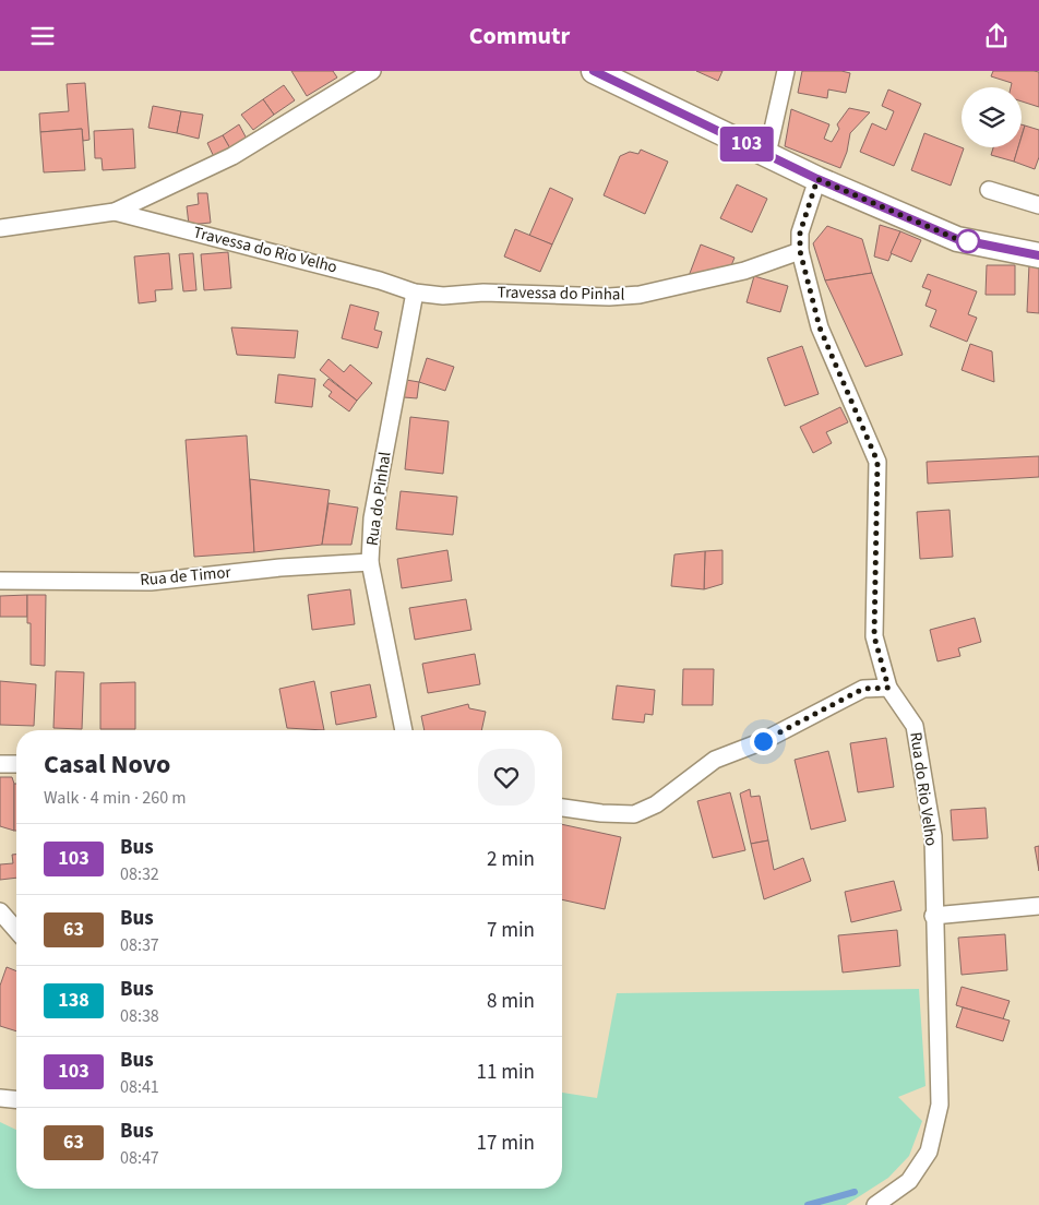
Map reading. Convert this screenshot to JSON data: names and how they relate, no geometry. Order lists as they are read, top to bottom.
{
  "streets": {
    "street": [
      "Travessa do Rio Velho",
      "Travessa do Pinhal",
      "Rua do Pinhal",
      "Rua de Timor",
      "Rua do Rio Velho"
    ]
  },
  "crossings": [
    ["Travessa do Rio Velho", "Travessa do Pinhal"],
    ["Travessa do Rio Velho", "Rua do Pinhal"],
    ["Travessa do Pinhal", "Rua do Pinhal"],
    ["Travessa do Pinhal", "Rua do Rio Velho"],
    ["Rua do Pinhal", "Rua de Timor"]
  ],
  "lines": ["bus line 103"],
  "page": {
    "header": "Commutr",
    "on_map": "103",
    "heading": ["Casal Novo", "Walk · 4 min · 260 m"],
    "list": [
      {
        "mark": "103",
        "name": "Bus",
        "note": "08:32",
        "value": "2 min"
      },
      {
        "mark": "63",
        "name": "Bus",
        "note": "08:37",
        "value": "7 min"
      },
      {
        "mark": "138",
        "name": "Bus",
        "note": "08:38",
        "value": "8 min"
      },
      {
        "mark": "103",
        "name": "Bus",
        "note": "08:41",
        "value": "11 min"
      },
      {
        "mark": "63",
        "name": "Bus",
        "note": "08:47",
        "value": "17 min"
      }
    ]
  }
}
